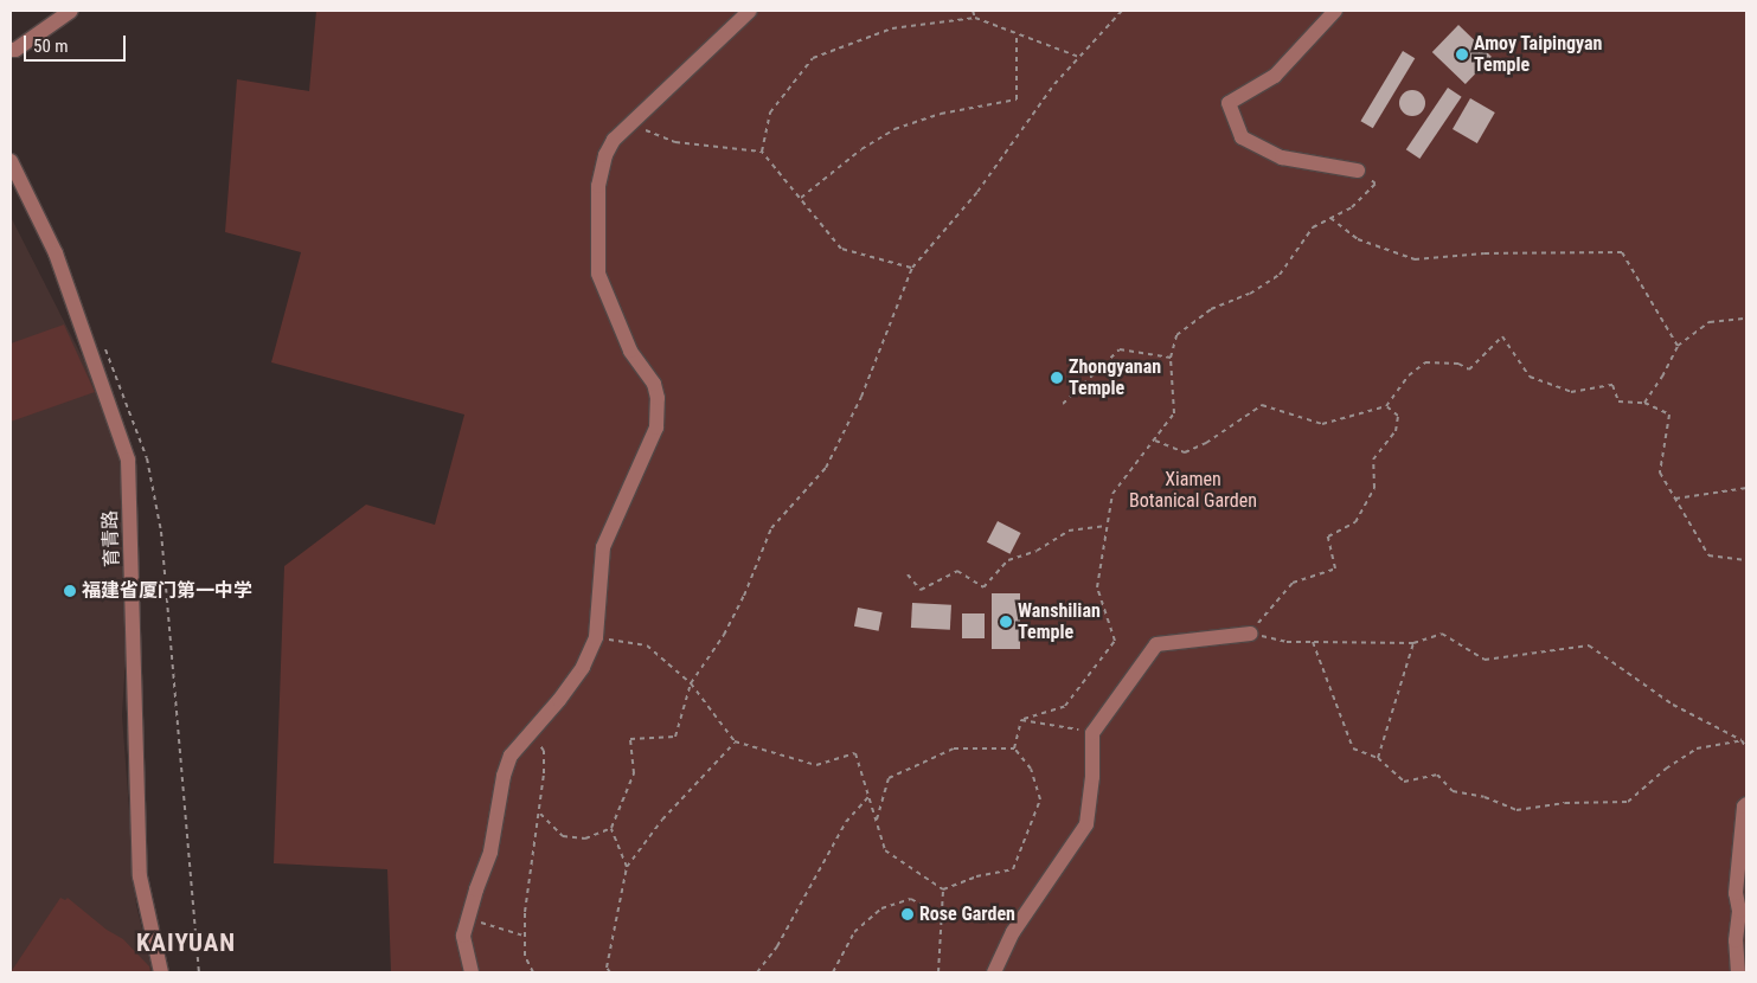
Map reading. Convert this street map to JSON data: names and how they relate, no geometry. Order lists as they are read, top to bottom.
{
  "streets": {
    "lane": ["育青路"]
  },
  "districts": ["KAIYUAN"],
  "parks": ["Xiamen Botanical Garden"],
  "places": [
    "Amoy Taipingyan Temple",
    "Zhongyanan Temple",
    "福建省厦门第一中学",
    "Wanshilian Temple",
    "Rose Garden"
  ],
  "scale_bar": "50 m"
}
